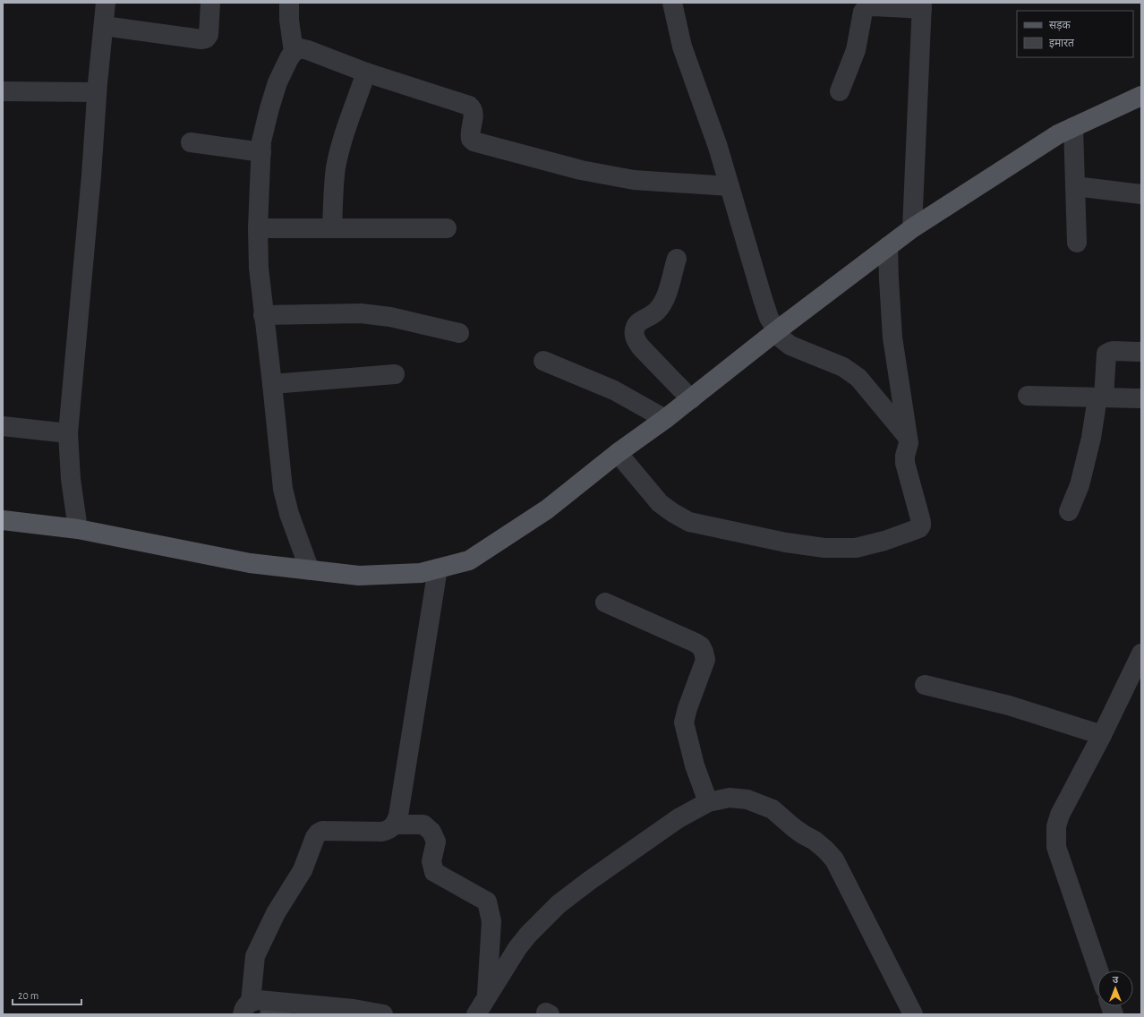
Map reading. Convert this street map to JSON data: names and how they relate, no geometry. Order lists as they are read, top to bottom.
{
  "legend": ["सड़क", "इमारत"],
  "scale_bar": "20 m",
  "north": "top"
}
